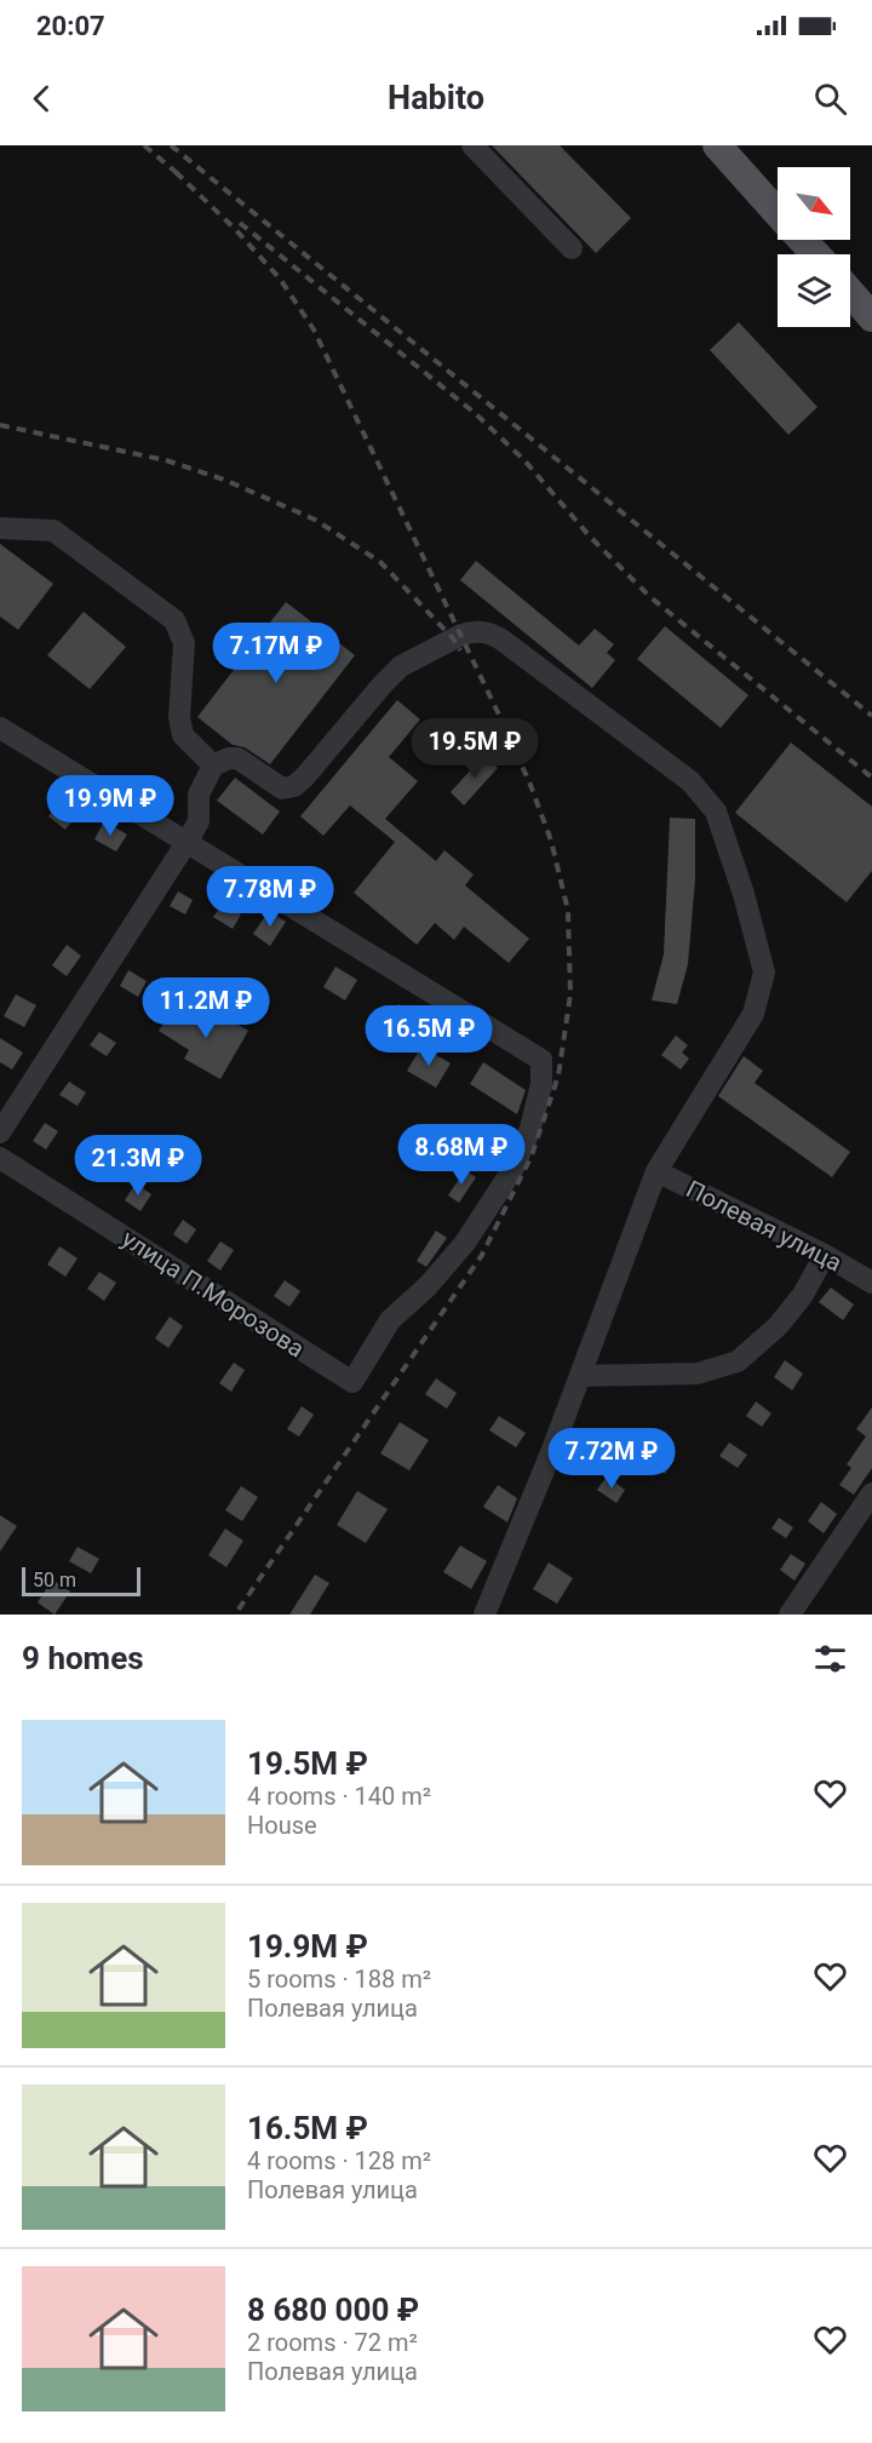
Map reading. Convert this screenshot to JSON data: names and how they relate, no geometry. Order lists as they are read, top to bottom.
{
  "streets": {
    "street": ["Полевая улица", "улица П.Морозова"]
  },
  "scale_bar": "50 m",
  "north": "bottom right",
  "page": {
    "status": "20:07",
    "header": "Habito",
    "price": [
      "7.17M ₽",
      "19.5M ₽",
      "19.9M ₽",
      "7.78M ₽",
      "11.2M ₽",
      "16.5M ₽",
      "8.68M ₽",
      "21.3M ₽",
      "7.72M ₽"
    ],
    "scale": "50 m",
    "heading": "9 homes",
    "list": [
      {
        "name": "19.5M ₽",
        "note": "4 rooms · 140 m² · House"
      },
      {
        "name": "19.9M ₽",
        "note": "5 rooms · 188 m² · Полевая улица"
      },
      {
        "name": "16.5M ₽",
        "note": "4 rooms · 128 m² · Полевая улица"
      },
      {
        "name": "8 680 000 ₽",
        "note": "2 rooms · 72 m² · Полевая улица"
      }
    ]
  }
}
